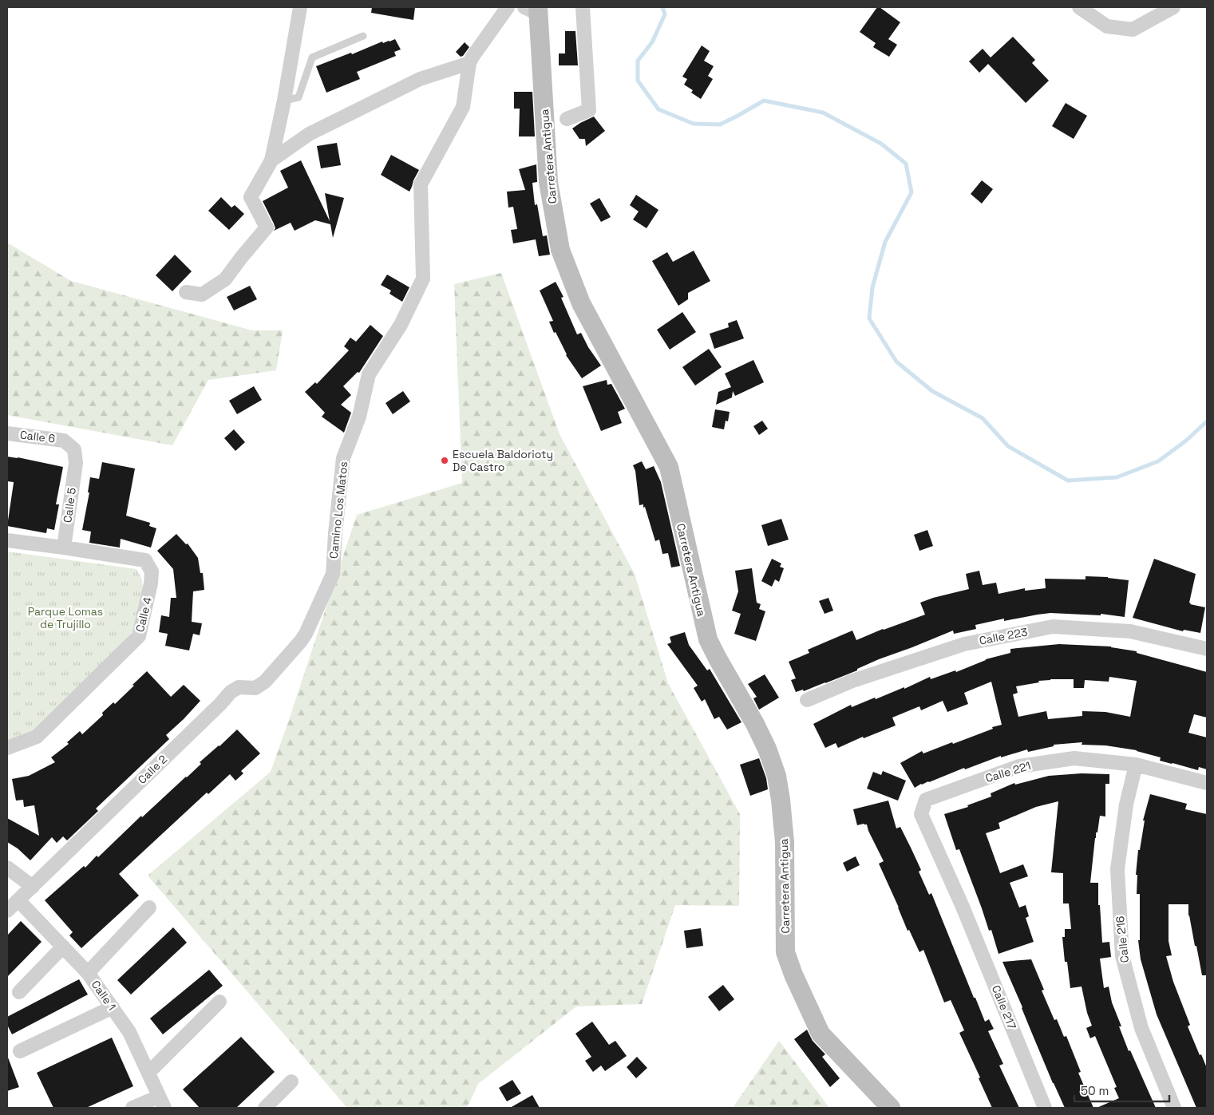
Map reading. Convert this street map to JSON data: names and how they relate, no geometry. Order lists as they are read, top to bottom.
{
  "streets": {
    "street": [
      "Carretera Antigua",
      "Calle 6",
      "Calle 5",
      "Camino Los Matos",
      "Calle 4",
      "Calle 223",
      "Calle 2",
      "Calle 221",
      "Calle 216",
      "Calle 1",
      "Calle 217"
    ]
  },
  "crossings": [
    ["Calle 6", "Calle 5"],
    ["Calle 5", "Calle 4"],
    ["Camino Los Matos", "Calle 2"],
    ["Calle 2", "Calle 1"],
    ["Calle 221", "Calle 216"],
    ["Calle 221", "Calle 217"]
  ],
  "parks": ["Parque Lomas de Trujillo"],
  "places": ["Escuela Baldorioty De Castro"],
  "scale_bar": "50 m"
}
